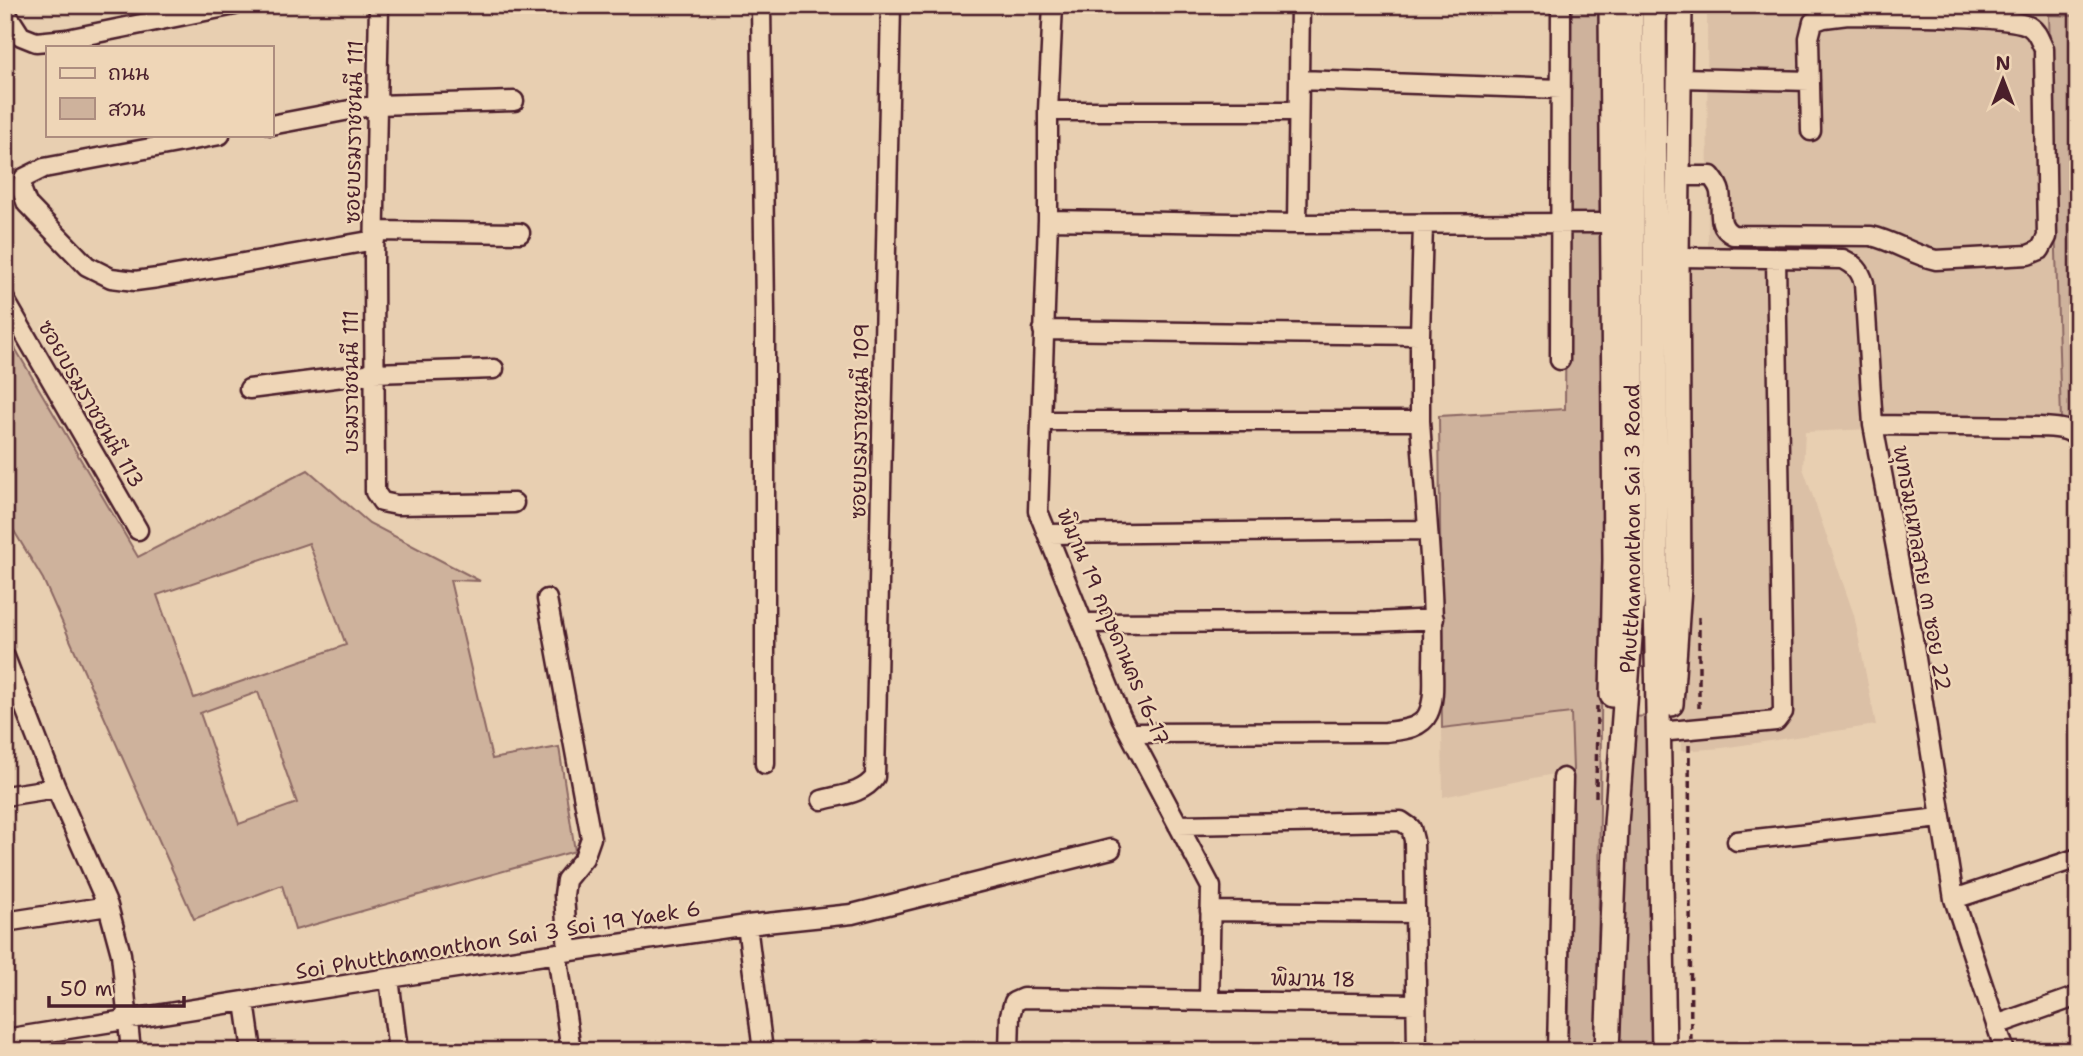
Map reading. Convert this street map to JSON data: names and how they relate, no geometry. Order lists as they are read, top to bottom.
{
  "streets": {
    "main road": ["Phutthamonthon Sai 3 Road"],
    "street": [
      "ซอยบรมราชชนนี 111",
      "บรมราชชนนี 111",
      "ซอยบรมราชชนนี 113",
      "ซอยบรมราชชนนี 109",
      "พุทธมณฑลสาย ๓ ซอย 22",
      "พิมาน 19 กฤษดานคร 16-17",
      "Soi Phutthamonthon Sai 3 Soi 19 Yaek 6",
      "พิมาน 18"
    ]
  },
  "crossings": [
    ["ซอยบรมราชชนนี 111", "บรมราชชนนี 111"],
    ["พิมาน 19 กฤษดานคร 16-17", "พิมาน 18"]
  ],
  "legend": ["ถนน", "สวน"],
  "scale_bar": "50 m",
  "north": "top"
}
